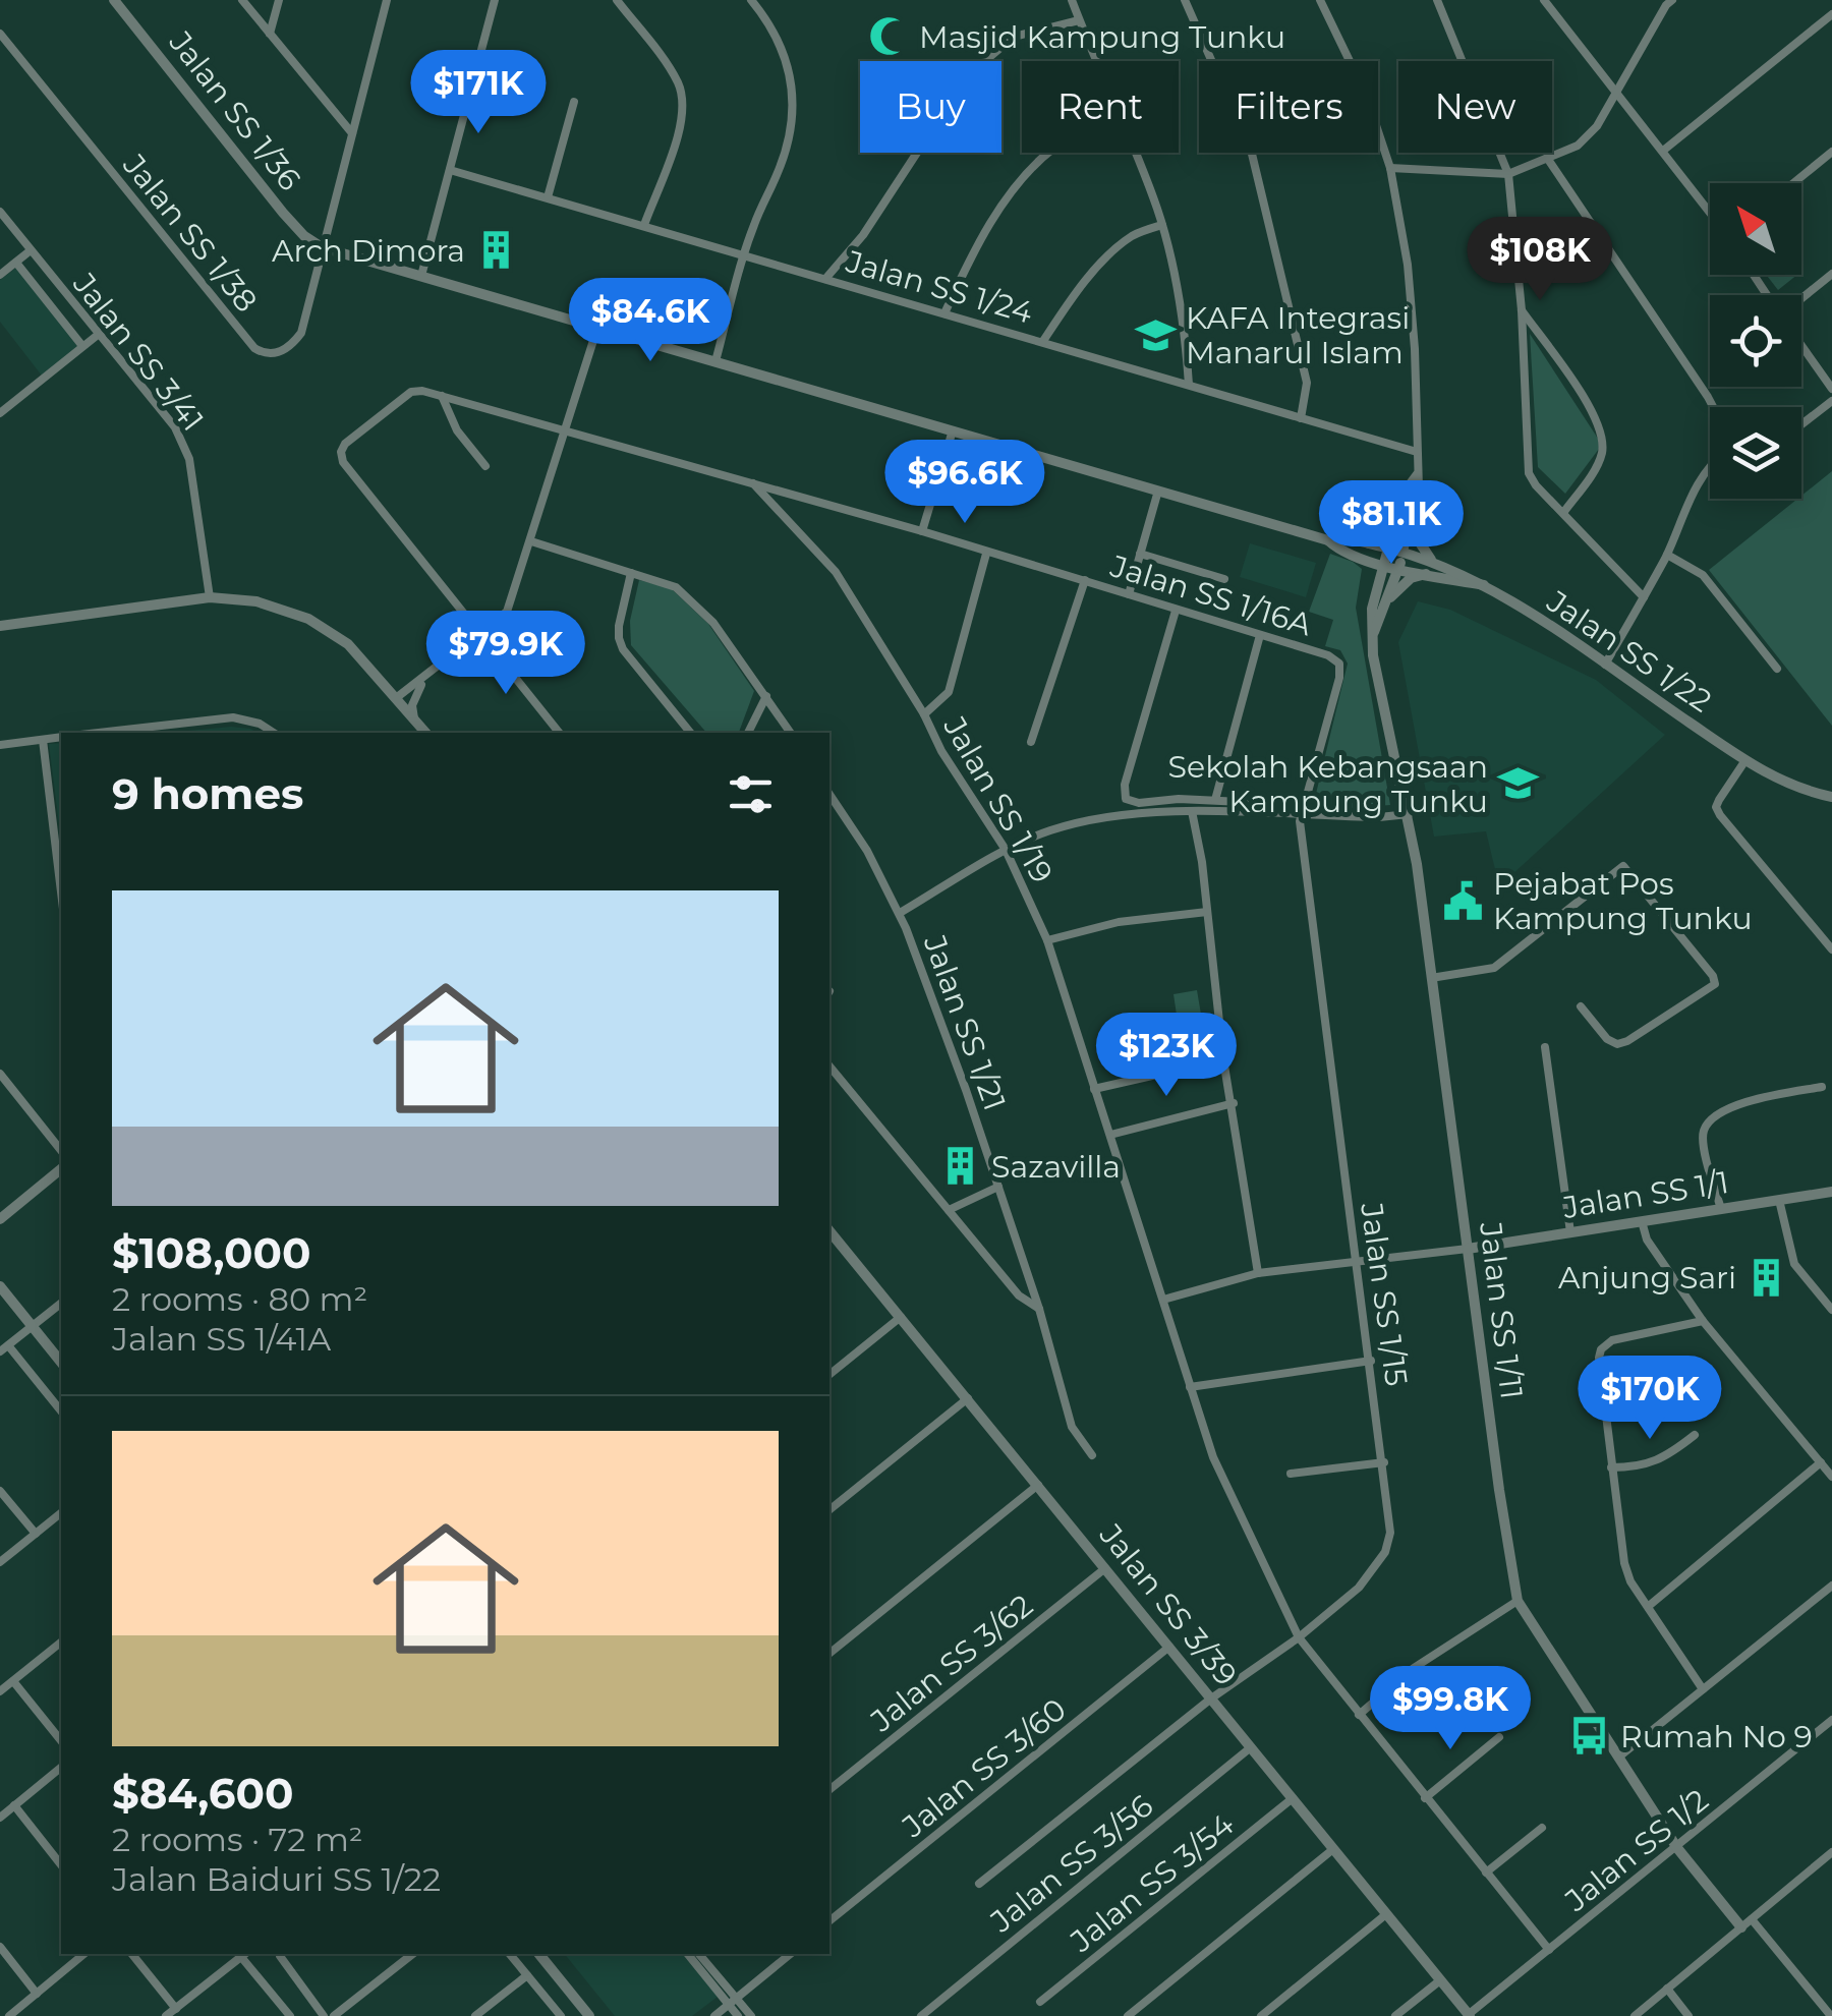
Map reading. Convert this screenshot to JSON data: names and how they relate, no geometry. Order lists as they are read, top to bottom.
{
  "streets": {
    "street": [
      "Jalan SS 1/36",
      "Jalan SS 1/38",
      "Jalan SS 1/24",
      "Jalan SS 3/41",
      "Jalan SS 1/16A",
      "Jalan SS 1/22",
      "Jalan SS 1/19",
      "Jalan SS 1/21",
      "Jalan SS 1/1",
      "Jalan SS 1/15",
      "Jalan SS 1/11",
      "Jalan SS 3/39",
      "Jalan SS 3/62",
      "Jalan SS 3/60",
      "Jalan SS 1/2",
      "Jalan SS 3/56",
      "Jalan SS 3/54"
    ]
  },
  "crossings": [
    ["Jalan SS 1/36", "Jalan SS 1/38"],
    ["Jalan SS 1/16A", "Jalan SS 1/19"],
    ["Jalan SS 1/16A", "Jalan SS 1/15"],
    ["Jalan SS 1/22", "Jalan SS 1/11"],
    ["Jalan SS 1/19", "Jalan SS 1/15"],
    ["Jalan SS 1/19", "Jalan SS 1/2"],
    ["Jalan SS 1/1", "Jalan SS 1/11"],
    ["Jalan SS 1/15", "Jalan SS 3/39"],
    ["Jalan SS 1/11", "Jalan SS 1/2"],
    ["Jalan SS 3/39", "Jalan SS 3/62"],
    ["Jalan SS 3/39", "Jalan SS 3/60"],
    ["Jalan SS 3/39", "Jalan SS 1/2"],
    ["Jalan SS 3/39", "Jalan SS 3/56"],
    ["Jalan SS 3/39", "Jalan SS 3/54"]
  ],
  "places": {
    "mosque": ["Masjid Kampung Tunku"],
    "building": ["Arch Dimora", "Sazavilla", "Anjung Sari"],
    "school or university": ["KAFA Integrasi Manarul Islam", "Sekolah Kebangsaan Kampung Tunku"],
    "public building": ["Pejabat Pos Kampung Tunku"],
    "bus stop": ["Rumah No 9"]
  },
  "north": "top left",
  "page": {
    "price": [
      "$171K",
      "$108K",
      "$84.6K",
      "$96.6K",
      "$81.1K",
      "$79.9K",
      "$123K",
      "$170K",
      "$99.8K"
    ],
    "chip": [
      "Buy",
      "Rent",
      "Filters",
      "New"
    ],
    "heading": "9 homes",
    "list": [
      {
        "name": "$108,000",
        "note": "2 rooms · 80 m² · Jalan SS 1/41A"
      },
      {
        "name": "$84,600",
        "note": "2 rooms · 72 m² · Jalan Baiduri SS 1/22"
      }
    ]
  }
}
